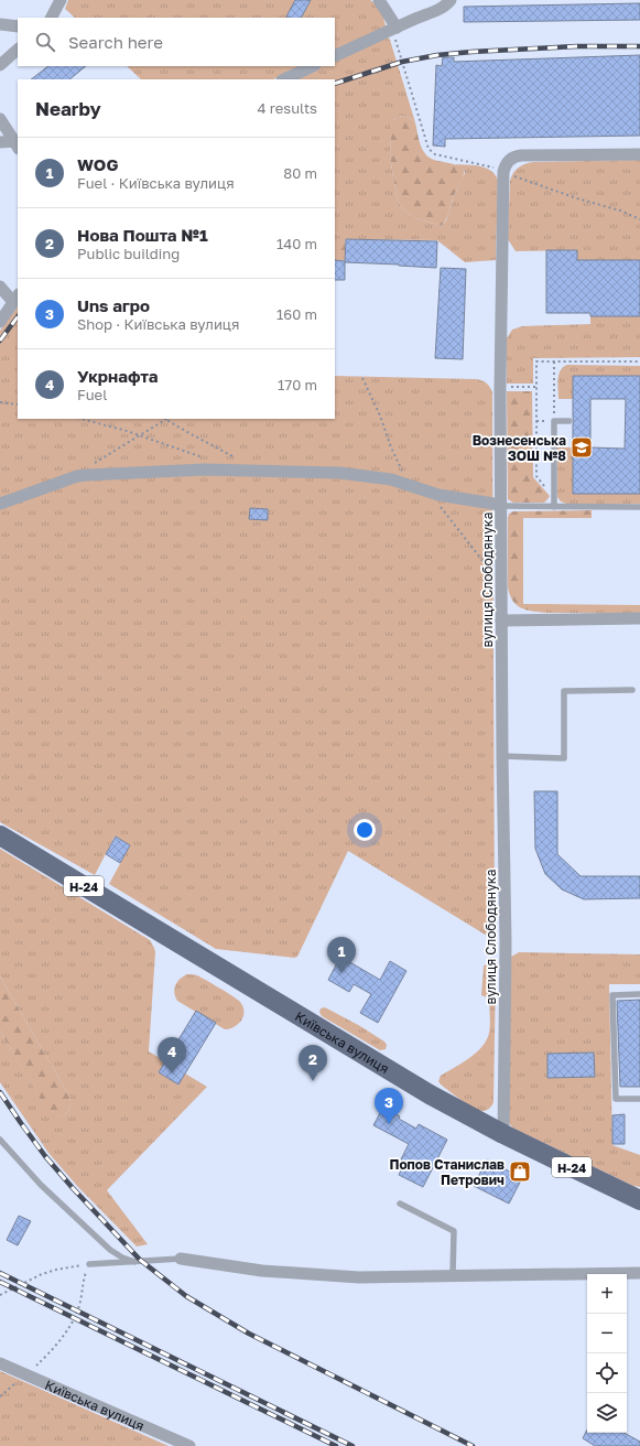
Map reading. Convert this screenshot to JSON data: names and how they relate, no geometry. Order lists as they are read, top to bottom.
{
  "streets": {
    "main road": ["Н-24", "Київська вулиця"],
    "street": ["вулиця Слободянука"]
  },
  "crossings": [
    ["вулиця Слободянука", "Київська вулиця"]
  ],
  "places": {
    "school or university": ["Вознесенська ЗОШ №8"],
    "shop": ["Попов Станислав Петрович"]
  },
  "page": {
    "search": "Search here",
    "heading": ["Nearby", "4 results"],
    "list": [
      {
        "mark": "1",
        "name": "WOG",
        "note": "Fuel · Київська вулиця",
        "value": "80 m"
      },
      {
        "mark": "2",
        "name": "Нова Пошта №1",
        "note": "Public building",
        "value": "140 m"
      },
      {
        "mark": "3",
        "name": "Uns агро",
        "note": "Shop · Київська вулиця",
        "value": "160 m"
      },
      {
        "mark": "4",
        "name": "Укрнафта",
        "note": "Fuel",
        "value": "170 m"
      }
    ],
    "pins": [
      "1",
      "4",
      "2",
      "3"
    ],
    "map_buttons": ["+", "−"]
  }
}
